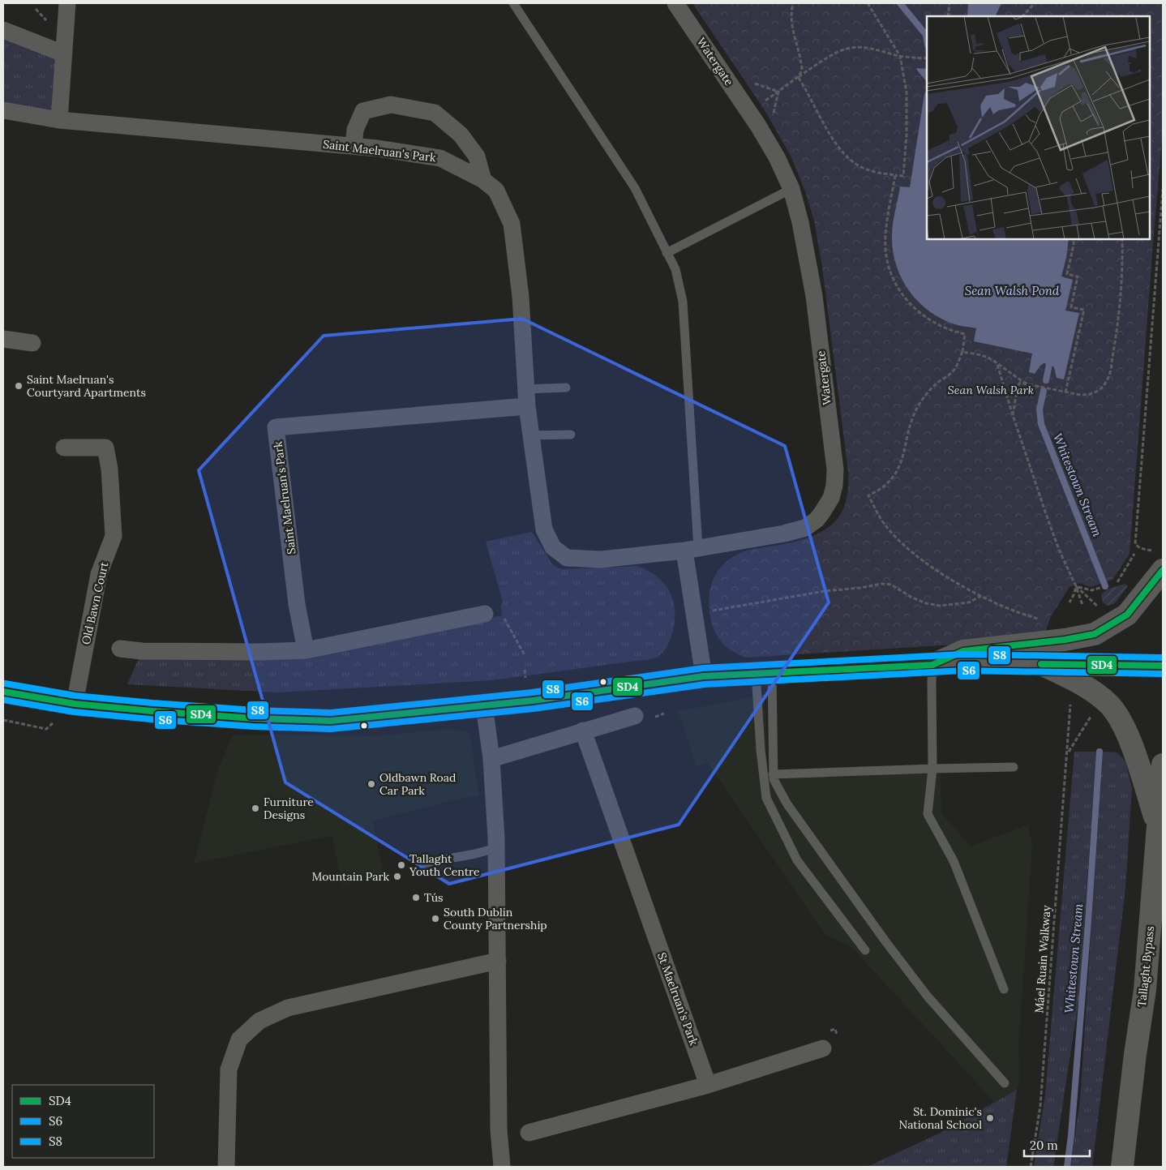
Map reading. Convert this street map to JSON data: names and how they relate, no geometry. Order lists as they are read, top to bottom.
{
  "streets": {
    "main road": ["Tallaght Bypass"],
    "street": [
      "Watergate",
      "Saint Maelruan's Park",
      "Old Bawn Court",
      "St Maelruan's Park"
    ],
    "path": ["Máel Ruain Walkway"]
  },
  "crossings": [
    ["Watergate", "Saint Maelruan's Park"]
  ],
  "water": ["Sean Walsh Pond", "Whitestown Stream"],
  "parks": ["Sean Walsh Park"],
  "places": [
    "Saint Maelruan's Courtyard Apartments",
    "Oldbawn Road Car Park",
    "Furniture Designs",
    "Tallaght Youth Centre",
    "Mountain Park",
    "Tús",
    "South Dublin County Partnership",
    "St. Dominic's National School"
  ],
  "lines": ["transit line SD4", "transit line S8", "transit line S6"],
  "legend": ["SD4", "S6", "S8"],
  "scale_bar": "20 m"
}
